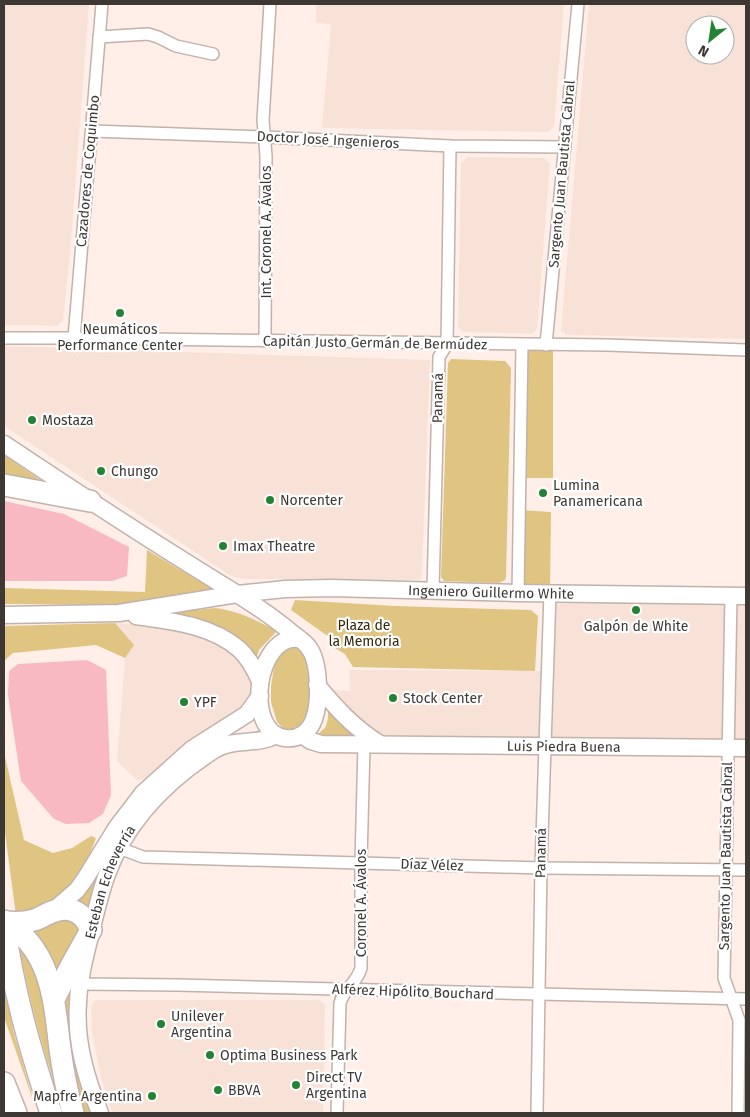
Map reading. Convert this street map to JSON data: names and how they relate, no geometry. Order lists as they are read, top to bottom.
{
  "streets": {
    "street": [
      "Doctor José Ingenieros",
      "Cazadores de Coquimbo",
      "Sargento Juan Bautista Cabral",
      "Int. Coronel A. Ávalos",
      "Capitán Justo Germán de Bermúdez",
      "Panamá",
      "Ingeniero Guillermo White",
      "Luis Piedra Buena",
      "Díaz Vélez",
      "Esteban Echeverría",
      "Coronel A. Ávalos",
      "Alférez Hipólito Bouchard"
    ]
  },
  "crossings": [
    ["Doctor José Ingenieros", "Cazadores de Coquimbo"],
    ["Doctor José Ingenieros", "Sargento Juan Bautista Cabral"],
    ["Doctor José Ingenieros", "Int. Coronel A. Ávalos"],
    ["Doctor José Ingenieros", "Panamá"],
    ["Cazadores de Coquimbo", "Capitán Justo Germán de Bermúdez"],
    ["Sargento Juan Bautista Cabral", "Capitán Justo Germán de Bermúdez"],
    ["Sargento Juan Bautista Cabral", "Ingeniero Guillermo White"],
    ["Sargento Juan Bautista Cabral", "Luis Piedra Buena"],
    ["Sargento Juan Bautista Cabral", "Díaz Vélez"],
    ["Sargento Juan Bautista Cabral", "Alférez Hipólito Bouchard"],
    ["Int. Coronel A. Ávalos", "Capitán Justo Germán de Bermúdez"],
    ["Capitán Justo Germán de Bermúdez", "Panamá"],
    ["Panamá", "Ingeniero Guillermo White"],
    ["Panamá", "Luis Piedra Buena"],
    ["Panamá", "Díaz Vélez"],
    ["Panamá", "Alférez Hipólito Bouchard"],
    ["Luis Piedra Buena", "Esteban Echeverría"],
    ["Luis Piedra Buena", "Coronel A. Ávalos"],
    ["Díaz Vélez", "Esteban Echeverría"],
    ["Díaz Vélez", "Coronel A. Ávalos"],
    ["Esteban Echeverría", "Alférez Hipólito Bouchard"],
    ["Coronel A. Ávalos", "Alférez Hipólito Bouchard"]
  ],
  "parks": ["Plaza de la Memoria"],
  "places": [
    "Neumáticos Performance Center",
    "Mostaza",
    "Chungo",
    "Lumina Panamericana",
    "Norcenter",
    "Imax Theatre",
    "Galpón de White",
    "Stock Center",
    "YPF",
    "Unilever Argentina",
    "Optima Business Park",
    "Direct TV Argentina",
    "BBVA",
    "Mapfre Argentina"
  ],
  "north": "bottom left"
}
